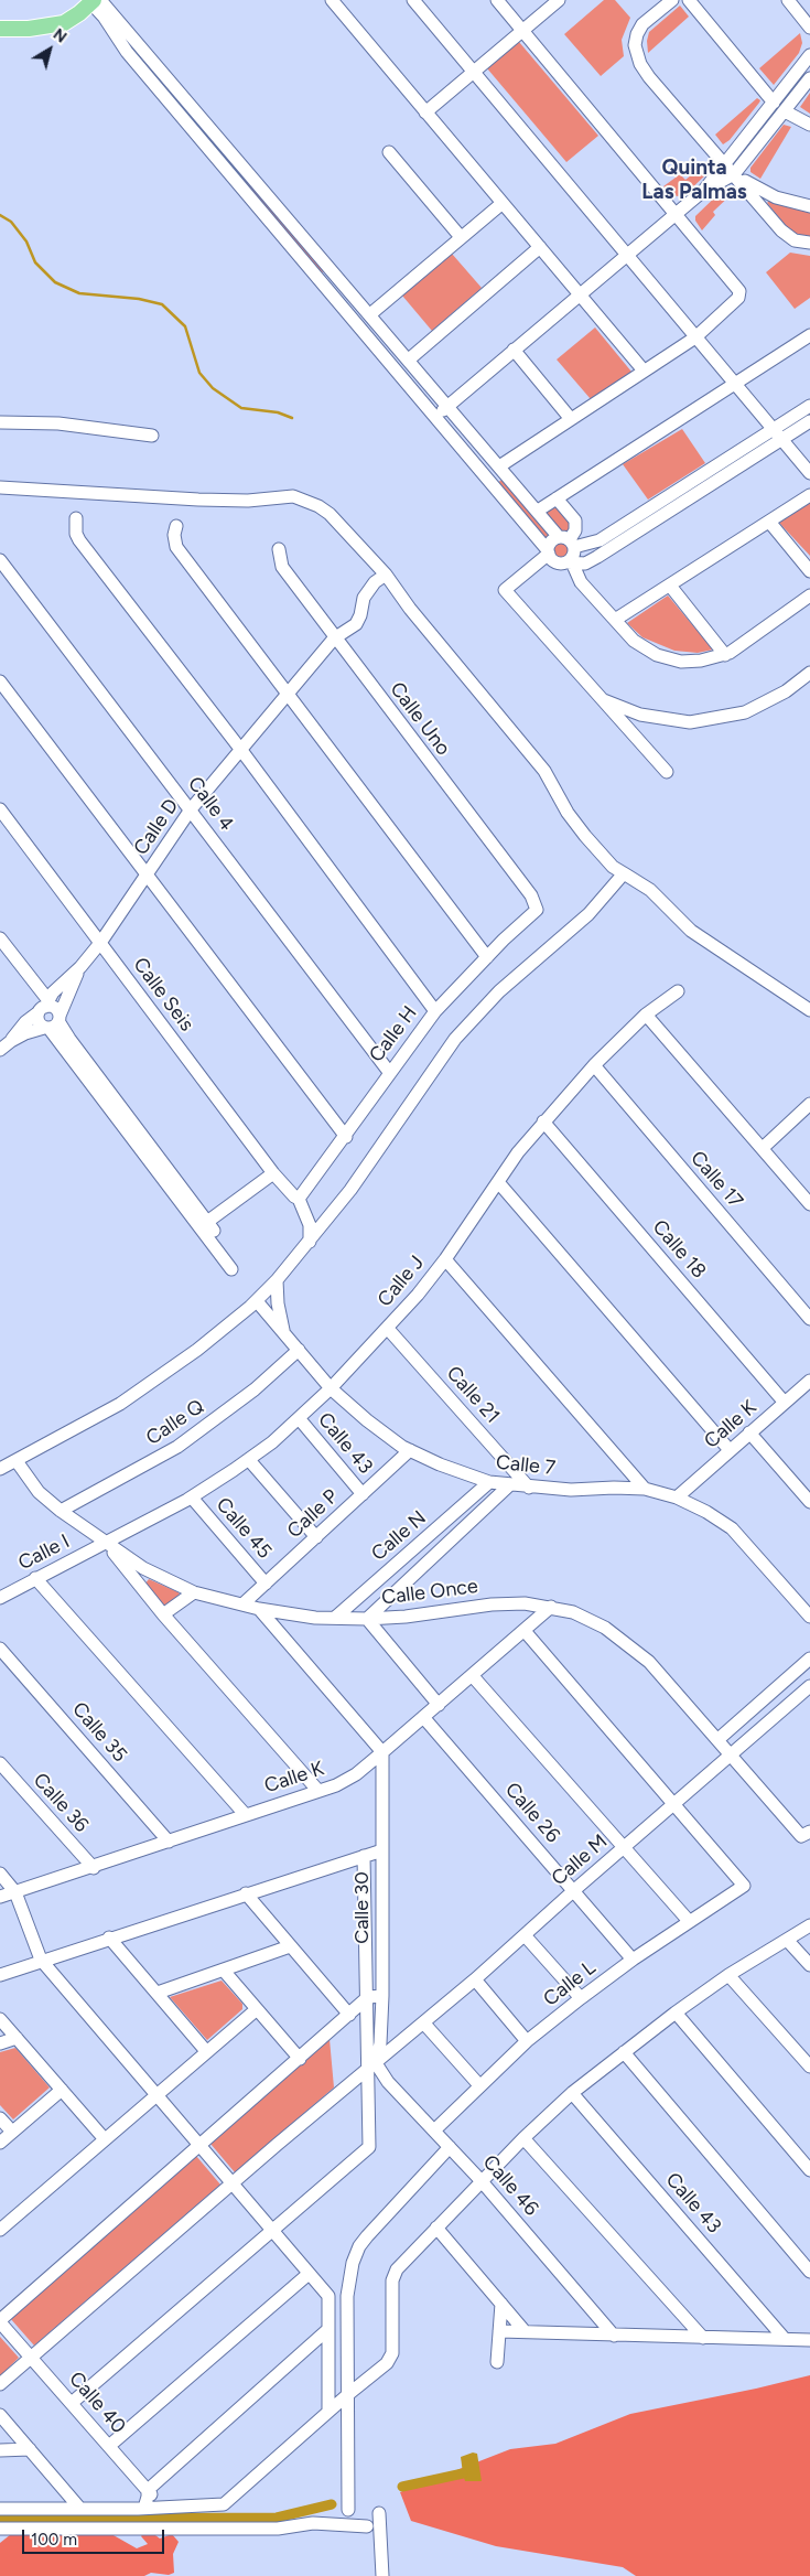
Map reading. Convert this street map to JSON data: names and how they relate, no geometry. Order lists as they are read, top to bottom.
{
  "streets": {
    "street": [
      "Calle Uno",
      "Calle 4",
      "Calle D",
      "Calle Seis",
      "Calle H",
      "Calle 17",
      "Calle 18",
      "Calle J",
      "Calle 21",
      "Calle Q",
      "Calle K",
      "Calle 43",
      "Calle 7",
      "Calle P",
      "Calle 45",
      "Calle N",
      "Calle I",
      "Calle Once",
      "Calle 35",
      "Calle 36",
      "Calle 26",
      "Calle M",
      "Calle 30",
      "Calle L",
      "Calle 46",
      "Calle 40"
    ]
  },
  "crossings": [
    ["Calle Uno", "Calle D"],
    ["Calle Uno", "Calle H"],
    ["Calle 4", "Calle D"],
    ["Calle 4", "Calle H"],
    ["Calle D", "Calle Seis"],
    ["Calle Seis", "Calle H"],
    ["Calle 17", "Calle J"],
    ["Calle 18", "Calle J"],
    ["Calle 18", "Calle K"],
    ["Calle J", "Calle 21"],
    ["Calle J", "Calle 43"],
    ["Calle J", "Calle 7"],
    ["Calle J", "Calle 45"],
    ["Calle J", "Calle I"],
    ["Calle J", "Calle Once"],
    ["Calle 21", "Calle 7"],
    ["Calle Q", "Calle 7"],
    ["Calle Q", "Calle Once"],
    ["Calle K", "Calle 7"],
    ["Calle K", "Calle Once"],
    ["Calle K", "Calle 35"],
    ["Calle K", "Calle 36"],
    ["Calle K", "Calle 26"],
    ["Calle K", "Calle 30"],
    ["Calle 43", "Calle P"],
    ["Calle 7", "Calle P"],
    ["Calle 7", "Calle N"],
    ["Calle P", "Calle 45"],
    ["Calle P", "Calle Once"],
    ["Calle N", "Calle Once"],
    ["Calle I", "Calle Once"],
    ["Calle Once", "Calle M"],
    ["Calle 26", "Calle M"],
    ["Calle 26", "Calle L"],
    ["Calle M", "Calle 30"],
    ["Calle M", "Calle L"],
    ["Calle M", "Calle 46"],
    ["Calle M", "Calle 40"],
    ["Calle 30", "Calle 46"],
    ["Calle L", "Calle 46"]
  ],
  "districts": ["Quinta Las Palmas"],
  "scale_bar": "100 m",
  "north": "top right"
}
